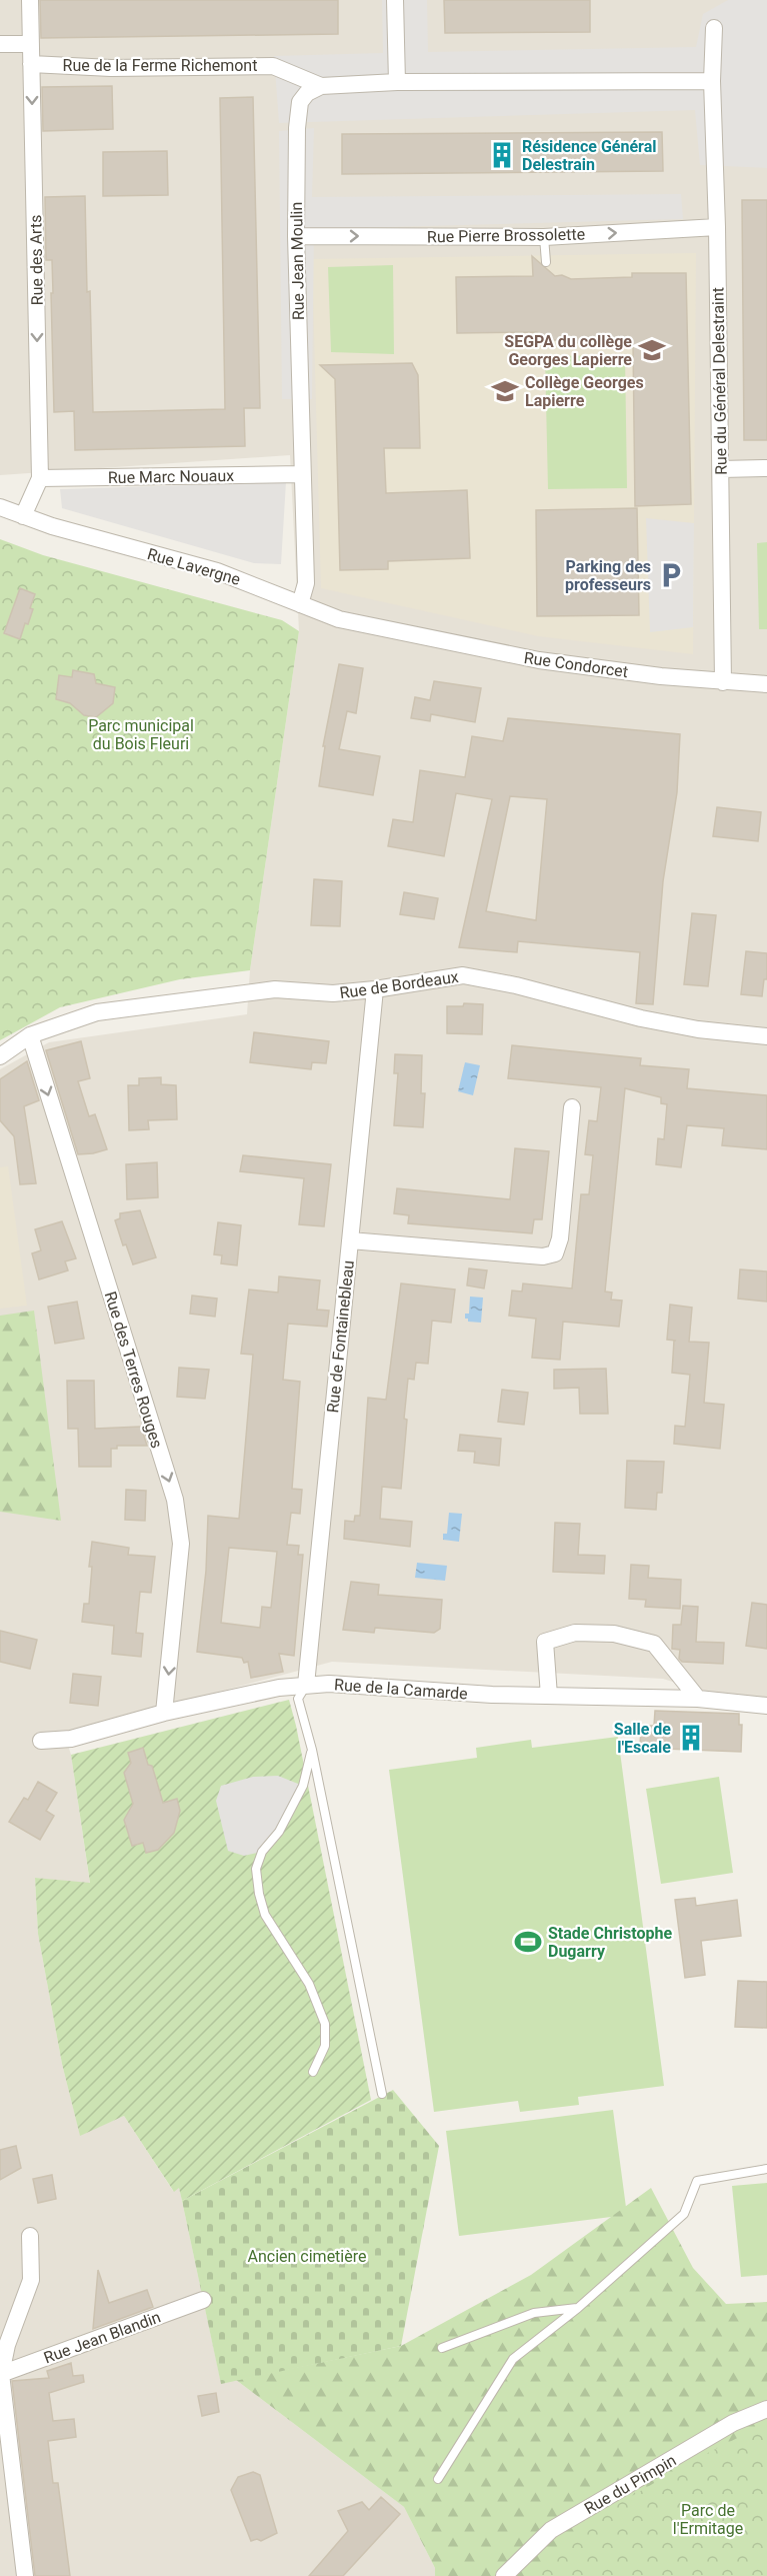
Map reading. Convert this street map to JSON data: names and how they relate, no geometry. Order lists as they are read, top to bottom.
{
  "streets": {
    "street": [
      "Rue de la Ferme Richemont",
      "Rue Pierre Brossolette",
      "Rue des Arts",
      "Rue Jean Moulin",
      "Rue du Général Delestraint",
      "Rue Marc Nouaux",
      "Rue Lavergne",
      "Rue Condorcet",
      "Rue de Bordeaux",
      "Rue de Fontainebleau",
      "Rue des Terres Rouges",
      "Rue de la Camarde",
      "Rue Jean Blandin",
      "Rue du Pimpin"
    ]
  },
  "crossings": [
    ["Rue de la Ferme Richemont", "Rue des Arts"],
    ["Rue de la Ferme Richemont", "Rue Jean Moulin"],
    ["Rue Pierre Brossolette", "Rue Jean Moulin"],
    ["Rue Pierre Brossolette", "Rue du Général Delestraint"],
    ["Rue des Arts", "Rue Marc Nouaux"],
    ["Rue des Arts", "Rue Lavergne"],
    ["Rue Jean Moulin", "Rue Marc Nouaux"],
    ["Rue Jean Moulin", "Rue Lavergne"],
    ["Rue du Général Delestraint", "Rue Condorcet"],
    ["Rue Lavergne", "Rue Condorcet"],
    ["Rue de Bordeaux", "Rue de Fontainebleau"],
    ["Rue de Bordeaux", "Rue des Terres Rouges"],
    ["Rue de Fontainebleau", "Rue de la Camarde"],
    ["Rue des Terres Rouges", "Rue de la Camarde"]
  ],
  "one_way": ["Rue Pierre Brossolette", "Rue des Arts", "Rue des Terres Rouges"],
  "parks": ["Parc municipal du Bois Fleuri", "Ancien cimetière", "Parc de l'Ermitage"],
  "places": {
    "building": ["Résidence Général Delestrain", "Salle de l'Escale"],
    "school or university": ["SEGPA du collège Georges Lapierre", "Collège Georges Lapierre"],
    "parking": ["Parking des professeurs"],
    "sports": ["Stade Christophe Dugarry"]
  }
}
